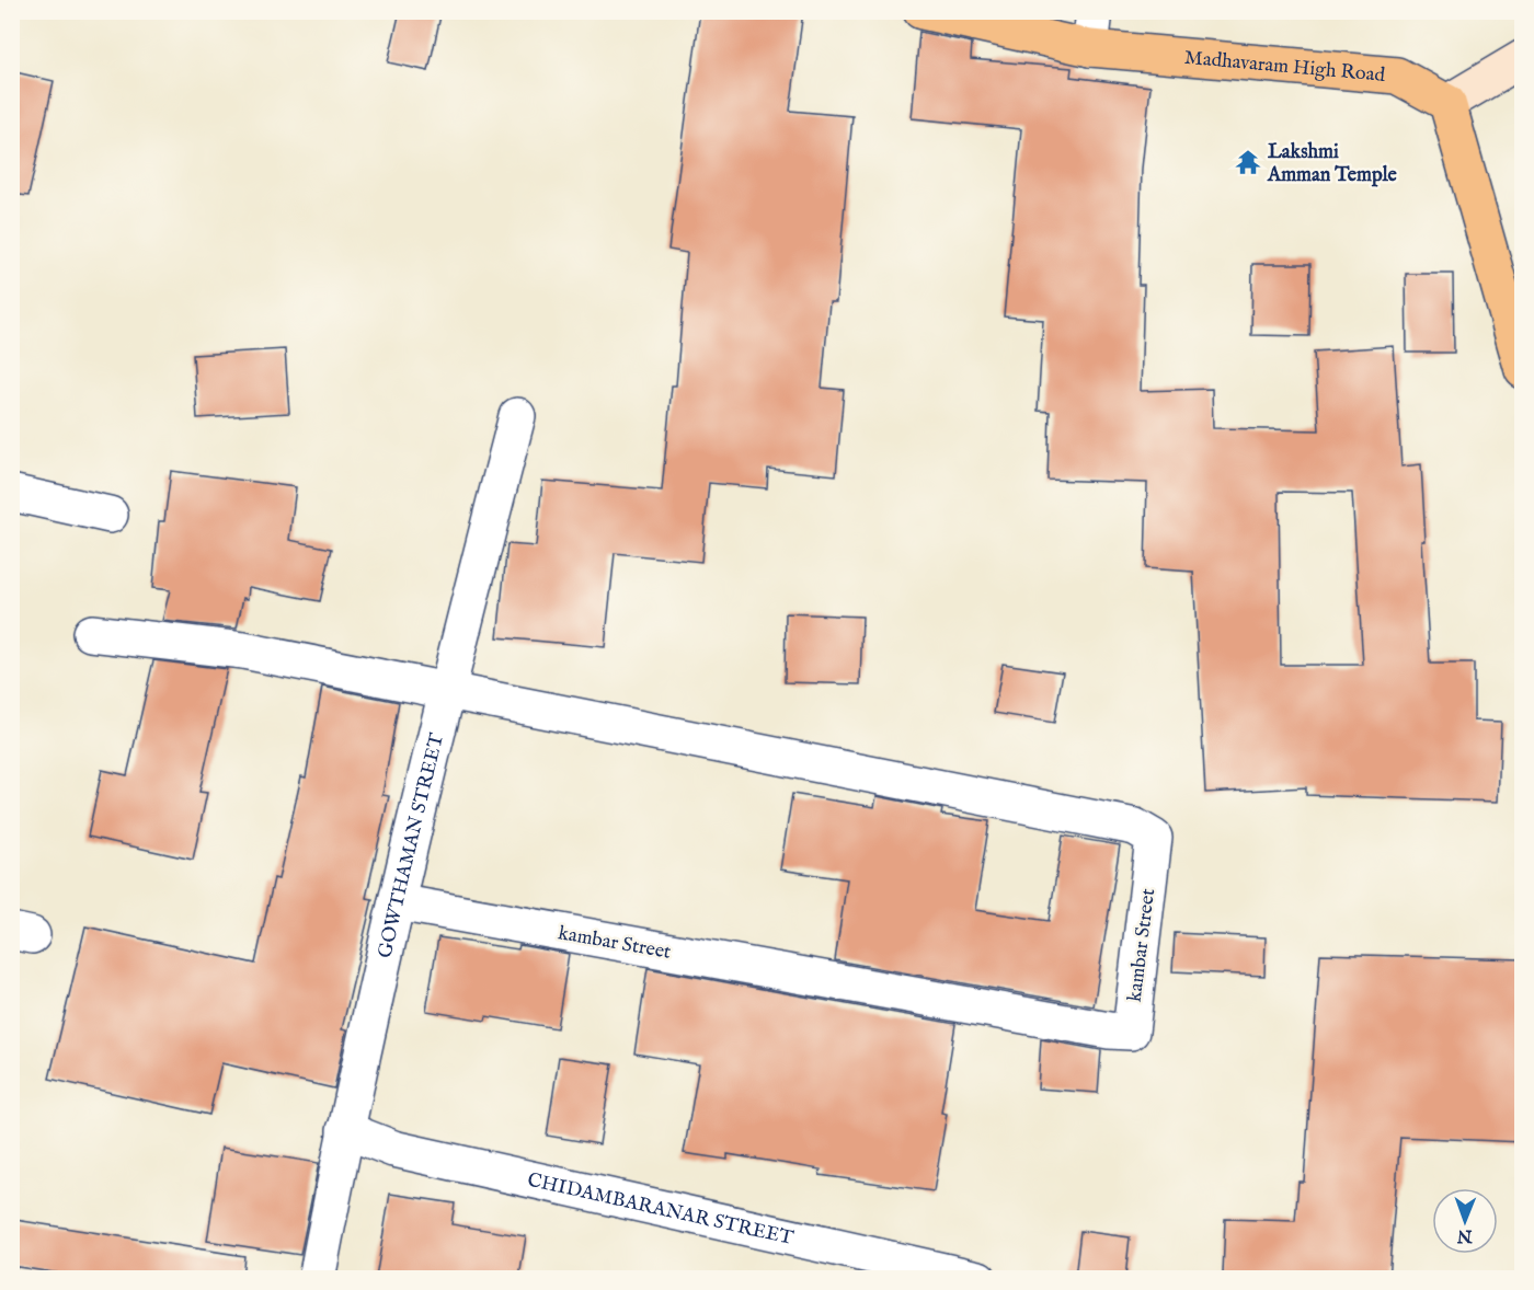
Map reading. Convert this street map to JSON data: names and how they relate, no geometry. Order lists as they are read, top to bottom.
{
  "streets": {
    "main road": ["Madhavaram High Road"],
    "street": ["GOWTHAMAN STREET", "kambar Street", "CHIDAMBARANAR STREET"]
  },
  "crossings": [
    ["GOWTHAMAN STREET", "kambar Street"],
    ["GOWTHAMAN STREET", "CHIDAMBARANAR STREET"]
  ],
  "places": {
    "temple": ["Lakshmi Amman Temple"]
  },
  "north": "bottom"
}
